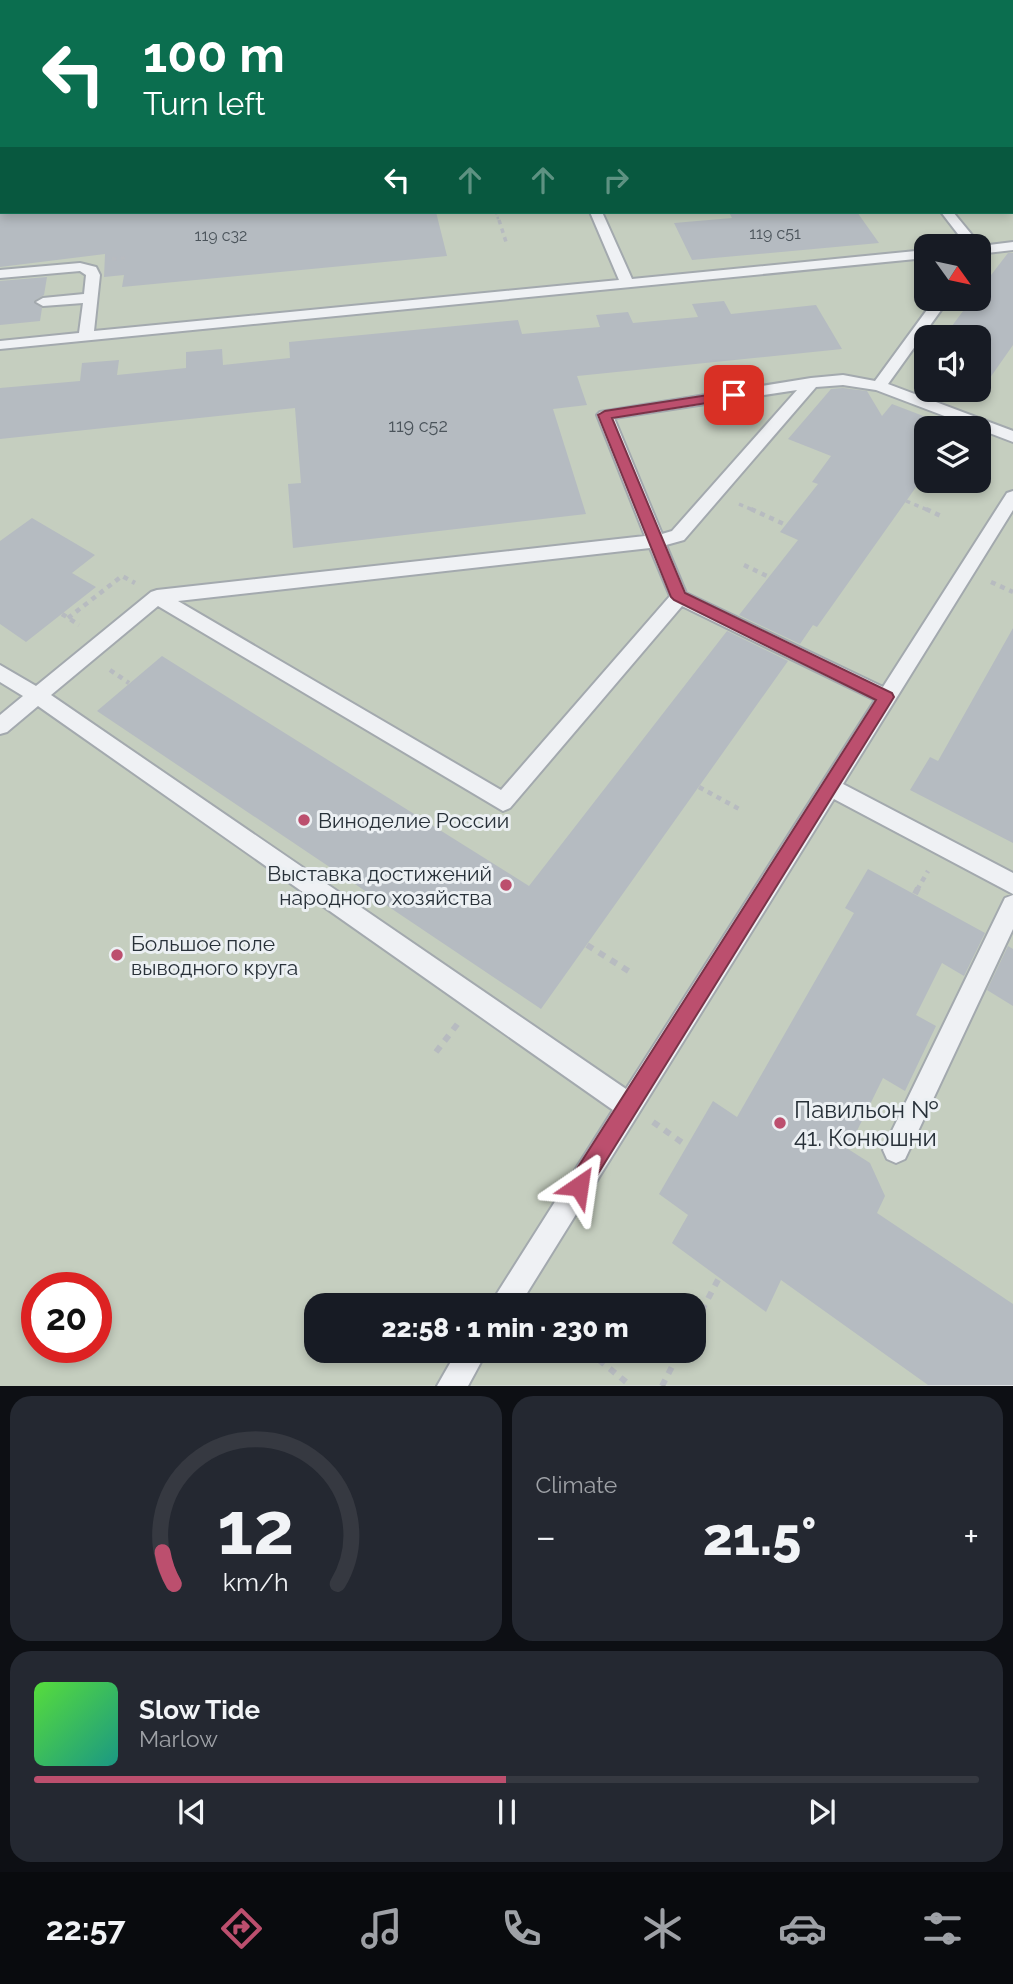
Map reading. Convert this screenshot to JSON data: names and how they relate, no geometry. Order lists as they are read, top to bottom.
{
  "places": [
    "Виноделие России",
    "Выставка достижений народного хозяйства",
    "Большое поле выводного круга",
    "Павильон № 41. Конюшни"
  ],
  "house_numbers": ["119 с51", "119 с32", "119 с52"],
  "north": "bottom right",
  "page": {
    "turn": ["100 m", "Turn left"],
    "limit": "20",
    "trip": "22:58 · 1 min · 230 m",
    "tile": "Climate",
    "heat": ["−", "21.5°", "+"],
    "song": ["Slow Tide", "Marlow"],
    "tabs": "22:57",
    "gauge": ["12", "km/h"]
  }
}
